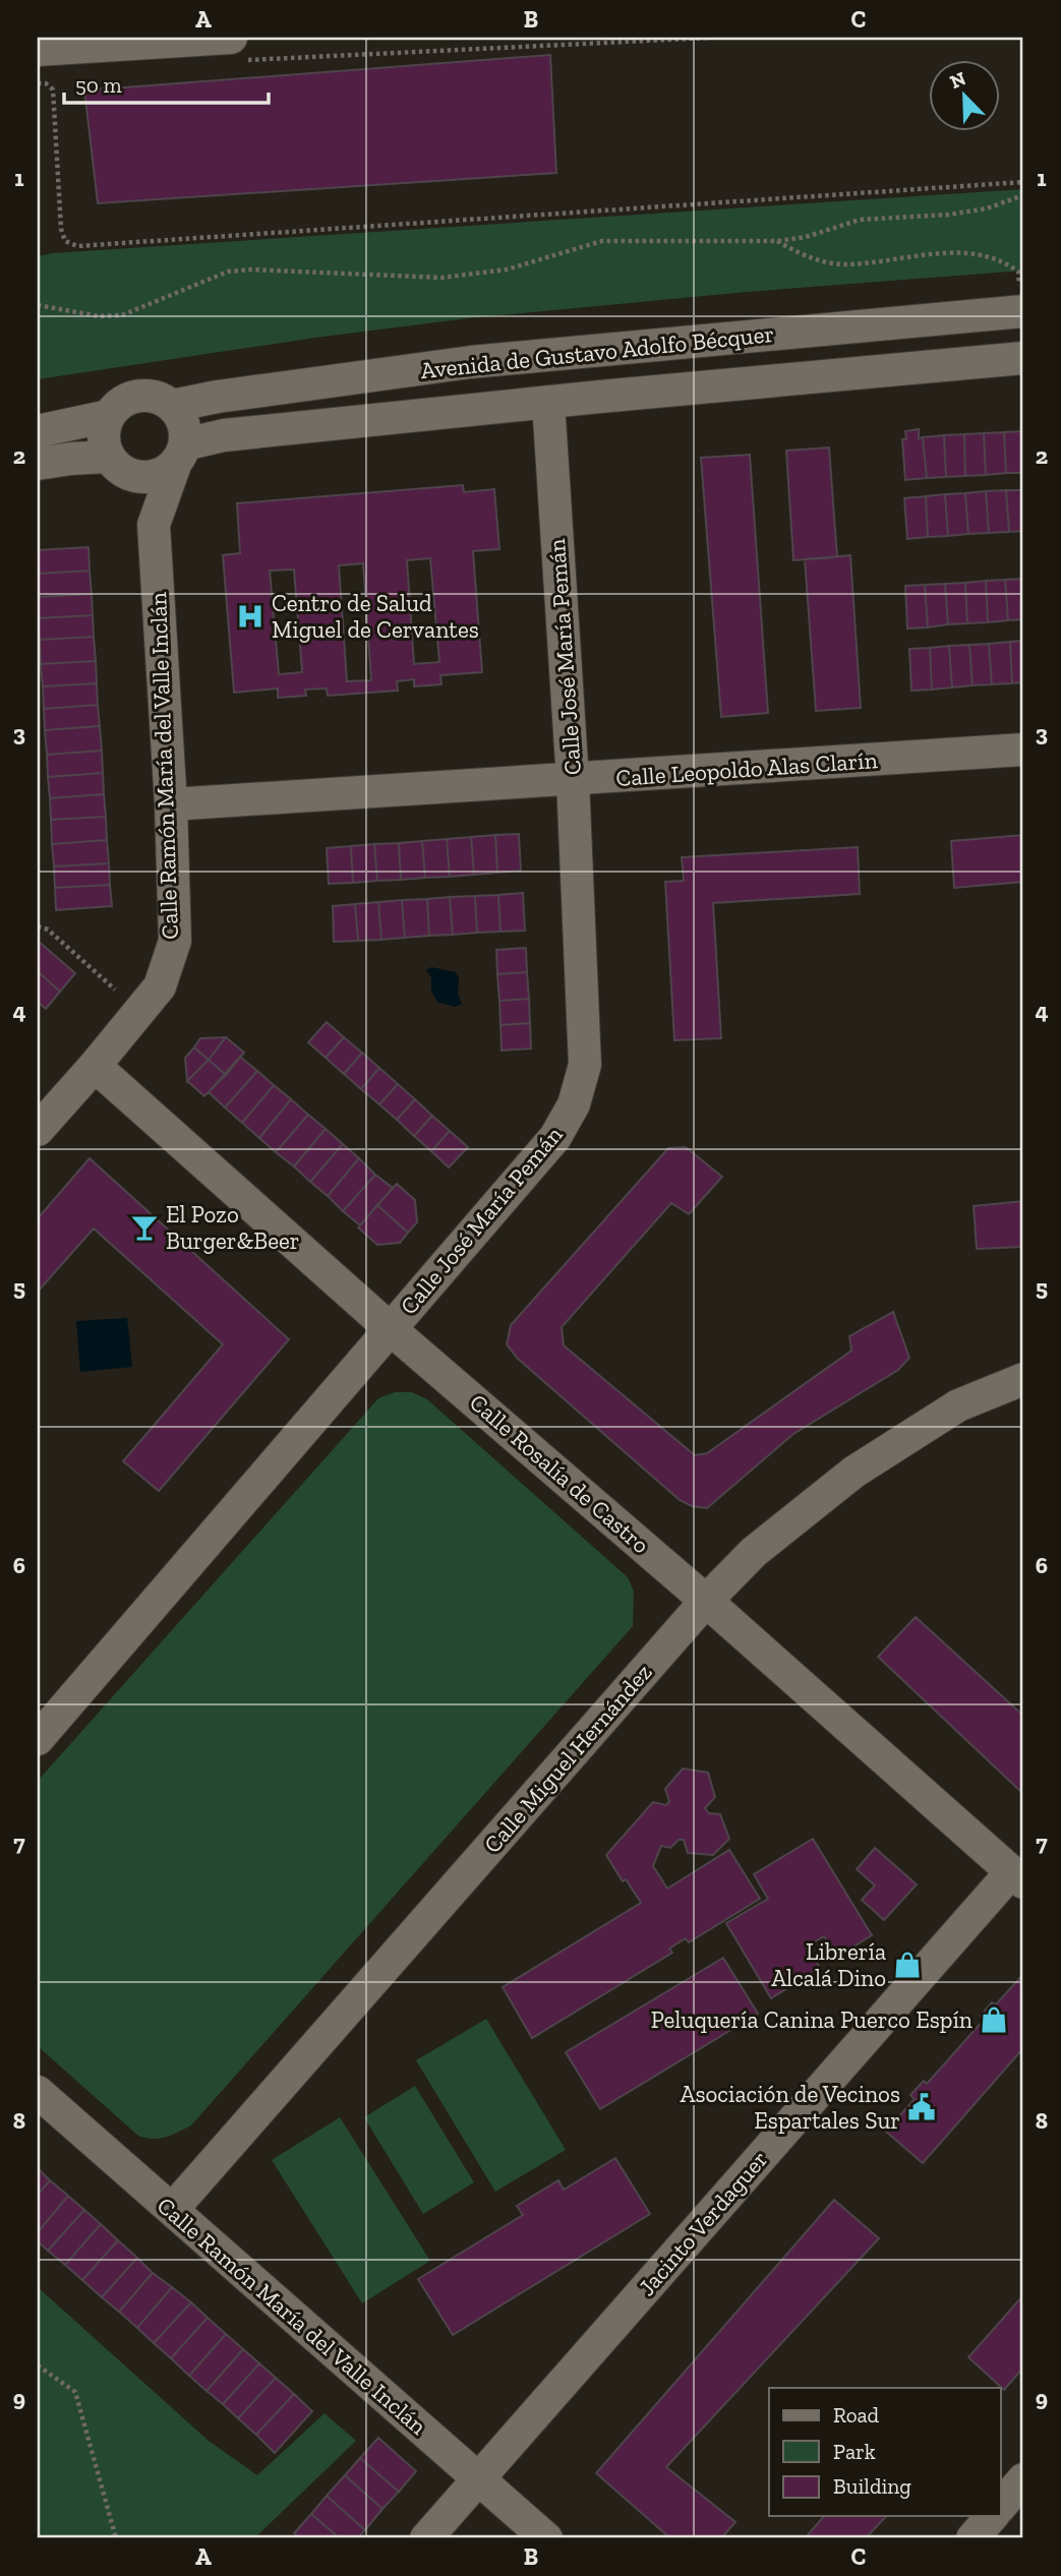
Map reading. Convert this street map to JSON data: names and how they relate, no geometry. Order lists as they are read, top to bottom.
{
  "streets": {
    "street": [
      "Avenida de Gustavo Adolfo Bécquer",
      "Calle José María Pemán",
      "Calle Ramón María del Valle Inclán",
      "Calle Leopoldo Alas Clarín",
      "Calle Rosalía de Castro",
      "Calle Miguel Hernández",
      "Jacinto Verdaguer"
    ]
  },
  "crossings": [
    ["Avenida de Gustavo Adolfo Bécquer", "Calle José María Pemán"],
    ["Avenida de Gustavo Adolfo Bécquer", "Calle Ramón María del Valle Inclán"],
    ["Calle José María Pemán", "Calle Leopoldo Alas Clarín"],
    ["Calle José María Pemán", "Calle Rosalía de Castro"],
    ["Calle Ramón María del Valle Inclán", "Calle Leopoldo Alas Clarín"],
    ["Calle Ramón María del Valle Inclán", "Calle Rosalía de Castro"],
    ["Calle Ramón María del Valle Inclán", "Calle Miguel Hernández"],
    ["Calle Ramón María del Valle Inclán", "Jacinto Verdaguer"],
    ["Calle Rosalía de Castro", "Calle Miguel Hernández"],
    ["Calle Rosalía de Castro", "Jacinto Verdaguer"]
  ],
  "places": {
    "hospital": ["Centro de Salud Miguel de Cervantes"],
    "bar": ["El Pozo Burger&Beer"],
    "shop": ["Librería Alcalá Dino", "Peluquería Canina Puerco Espín"],
    "public building": ["Asociación de Vecinos Espartales Sur"]
  },
  "legend": ["Road", "Park", "Building"],
  "scale_bar": "50 m",
  "north": "top left",
  "grid": {
    "columns": ["A", "B", "C"],
    "rows": [
      "1",
      "2",
      "3",
      "4",
      "5",
      "6",
      "7",
      "8",
      "9"
    ]
  }
}
